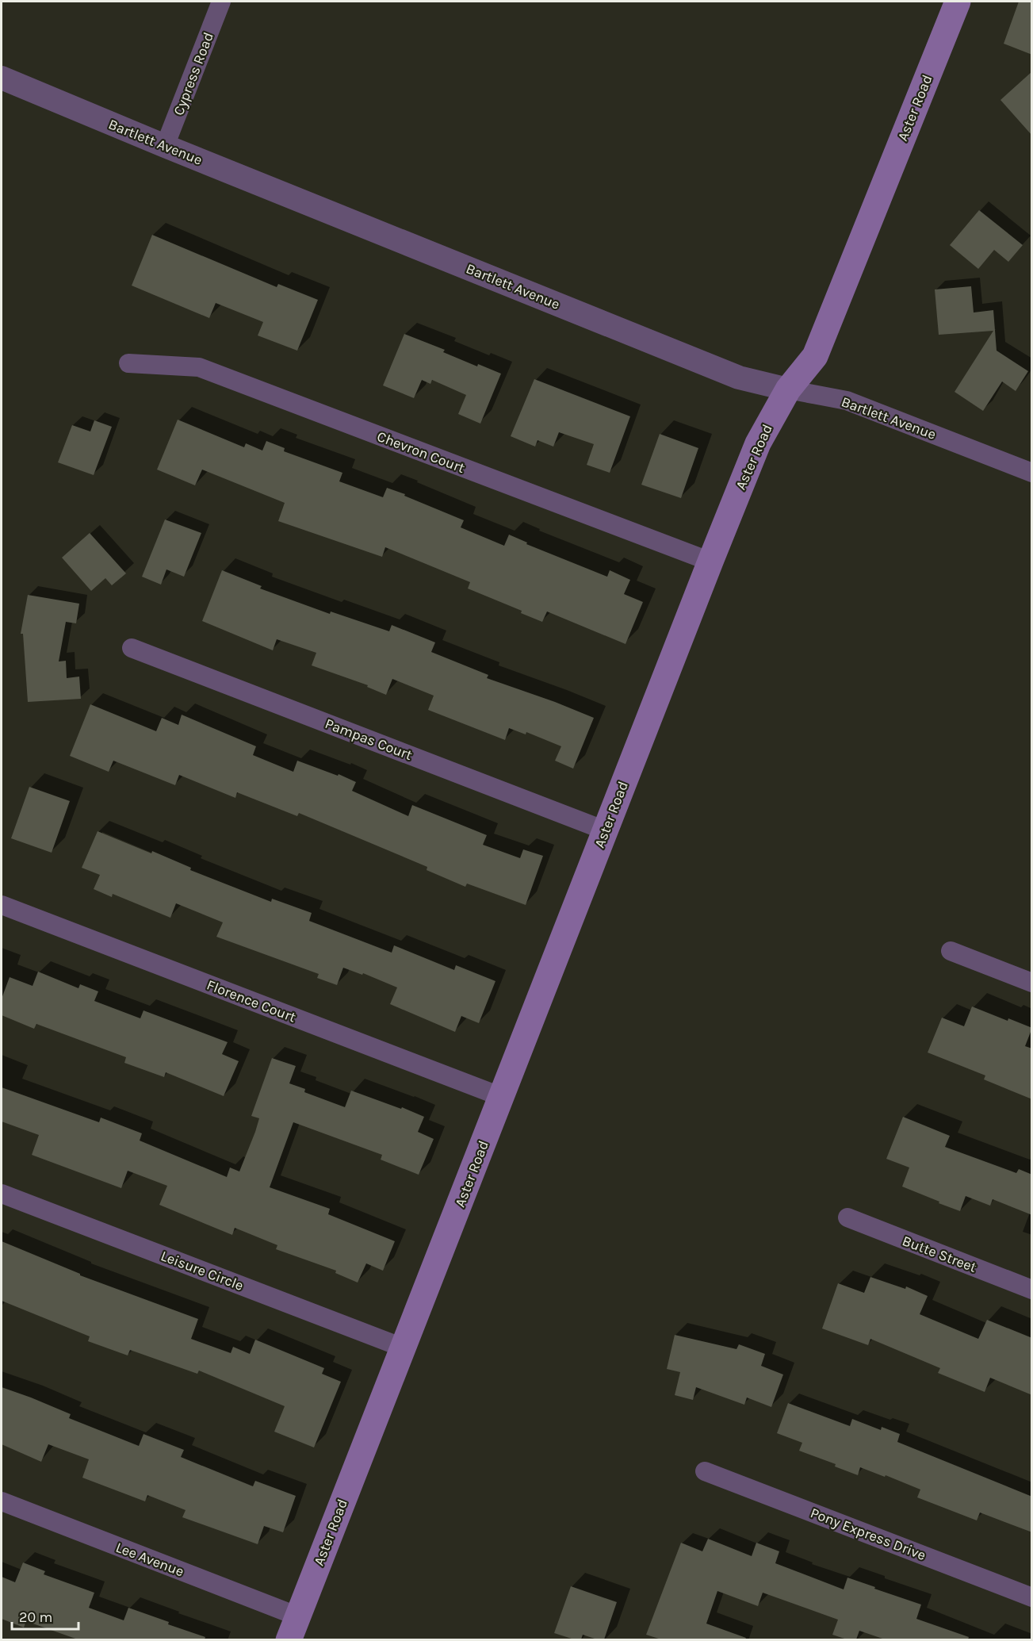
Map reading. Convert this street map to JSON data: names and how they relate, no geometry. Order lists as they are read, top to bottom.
{
  "streets": {
    "main road": ["Aster Road"],
    "street": [
      "Cypress Road",
      "Bartlett Avenue",
      "Chevron Court",
      "Pampas Court",
      "Florence Court",
      "Butte Street",
      "Leisure Circle",
      "Pony Express Drive",
      "Lee Avenue"
    ]
  },
  "crossings": [
    ["Cypress Road", "Bartlett Avenue"],
    ["Aster Road", "Bartlett Avenue"],
    ["Aster Road", "Chevron Court"],
    ["Aster Road", "Pampas Court"],
    ["Aster Road", "Florence Court"],
    ["Aster Road", "Leisure Circle"],
    ["Aster Road", "Lee Avenue"]
  ],
  "scale_bar": "20 m"
}
